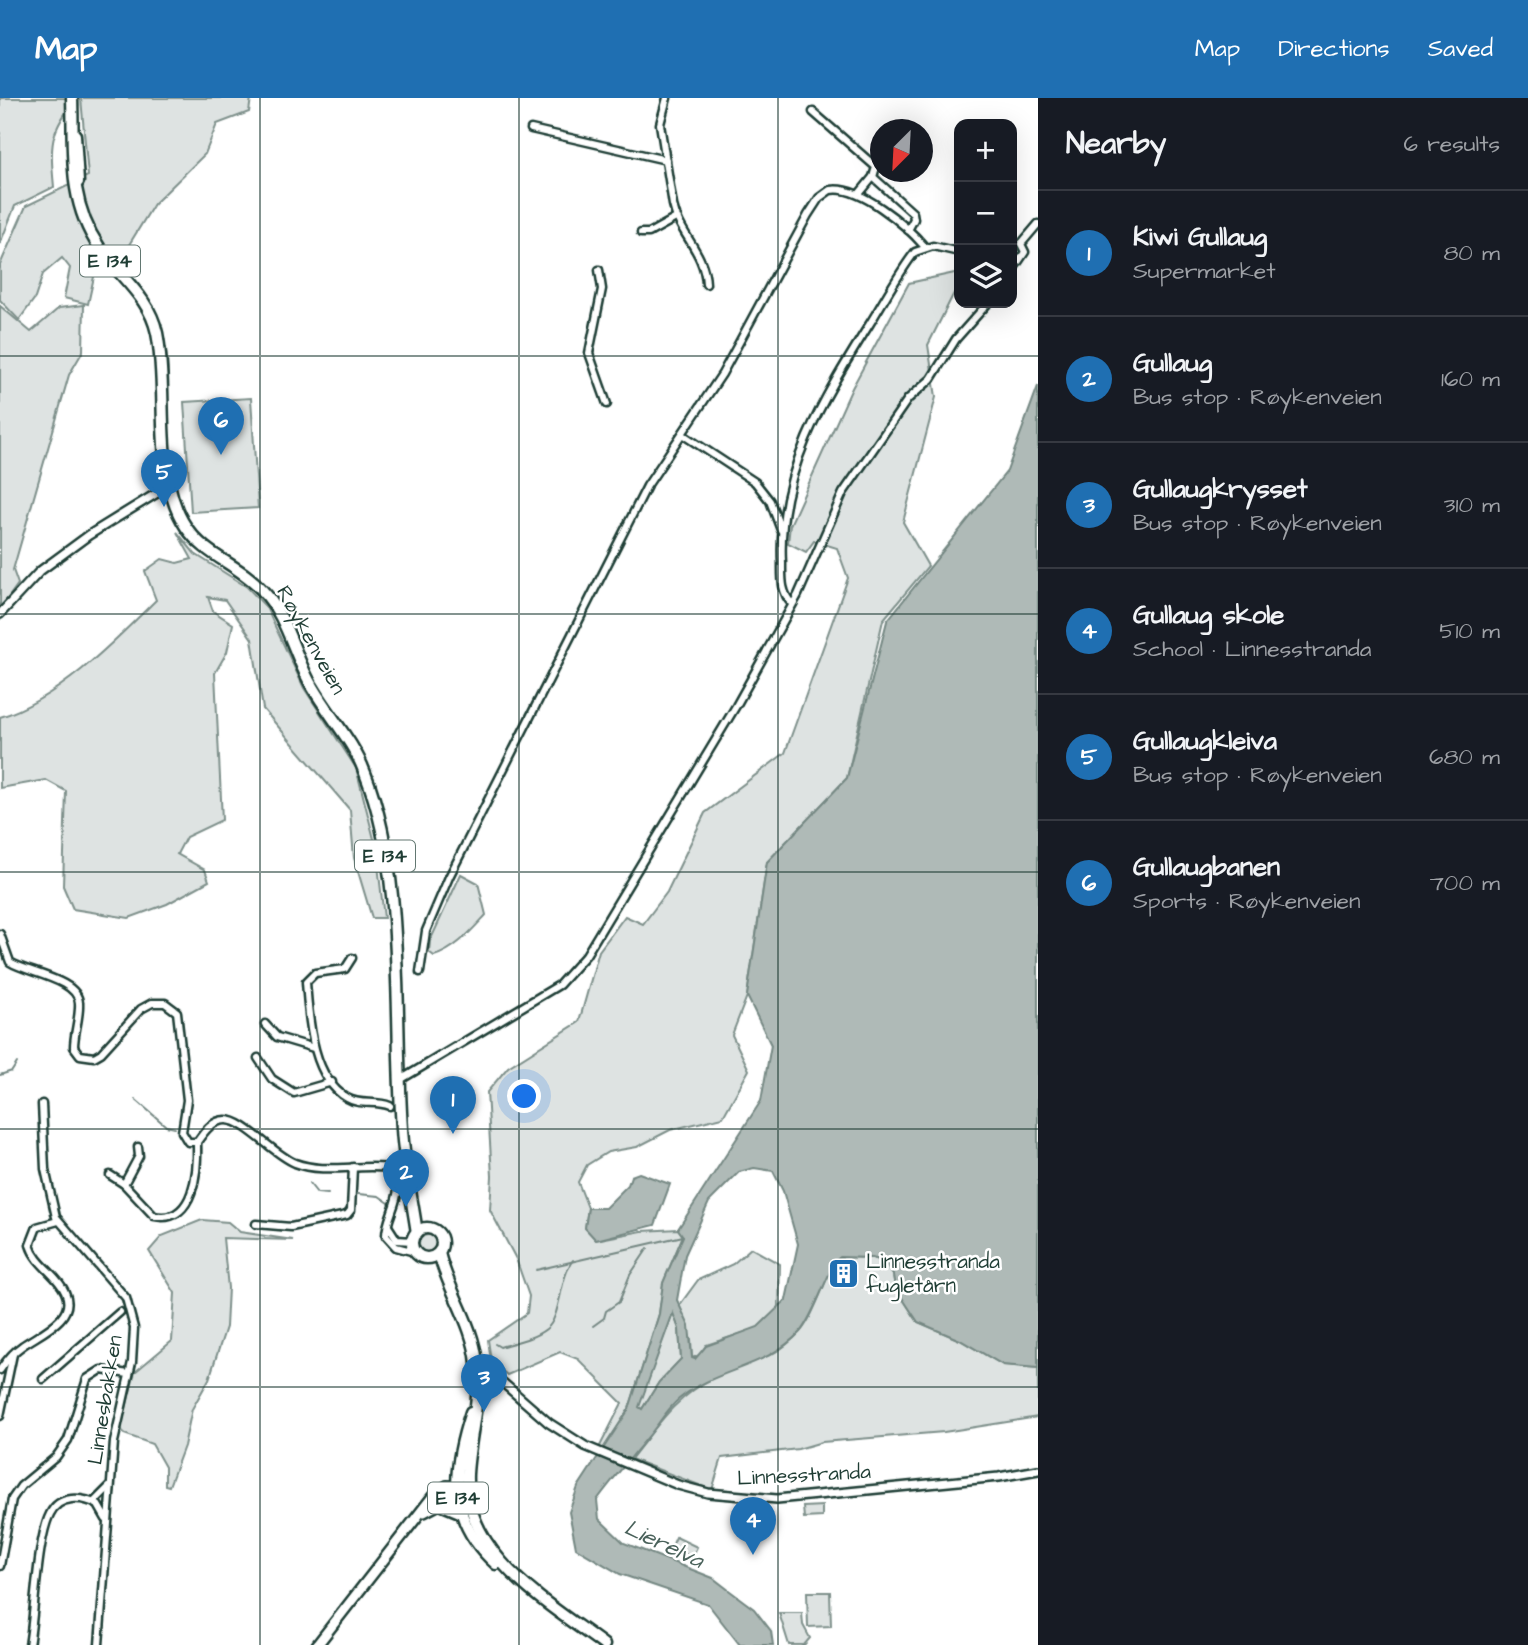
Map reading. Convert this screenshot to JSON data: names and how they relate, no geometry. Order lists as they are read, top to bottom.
{
  "streets": {
    "highway": ["E 134", "Røykenveien"],
    "street": ["Linnesbakken", "Linnesstranda"]
  },
  "crossings": [
    ["E 134", "Røykenveien"],
    ["E 134", "Linnesstranda"]
  ],
  "water": ["Lierelva"],
  "places": {
    "building": ["Linnesstranda fugletårn"]
  },
  "north": "bottom left",
  "page": {
    "header": "Map",
    "nav": ["Map", "Directions", "Saved"],
    "heading": ["Nearby", "6 results"],
    "map_buttons": ["+", "−"],
    "list": [
      {
        "mark": "1",
        "name": "Kiwi Gullaug",
        "note": "Supermarket",
        "value": "80 m"
      },
      {
        "mark": "2",
        "name": "Gullaug",
        "note": "Bus stop · Røykenveien",
        "value": "160 m"
      },
      {
        "mark": "3",
        "name": "Gullaugkrysset",
        "note": "Bus stop · Røykenveien",
        "value": "310 m"
      },
      {
        "mark": "4",
        "name": "Gullaug skole",
        "note": "School · Linnesstranda",
        "value": "510 m"
      },
      {
        "mark": "5",
        "name": "Gullaugkleiva",
        "note": "Bus stop · Røykenveien",
        "value": "680 m"
      },
      {
        "mark": "6",
        "name": "Gullaugbanen",
        "note": "Sports · Røykenveien",
        "value": "700 m"
      }
    ],
    "pins": [
      "6",
      "5",
      "1",
      "2",
      "3",
      "4"
    ]
  }
}
